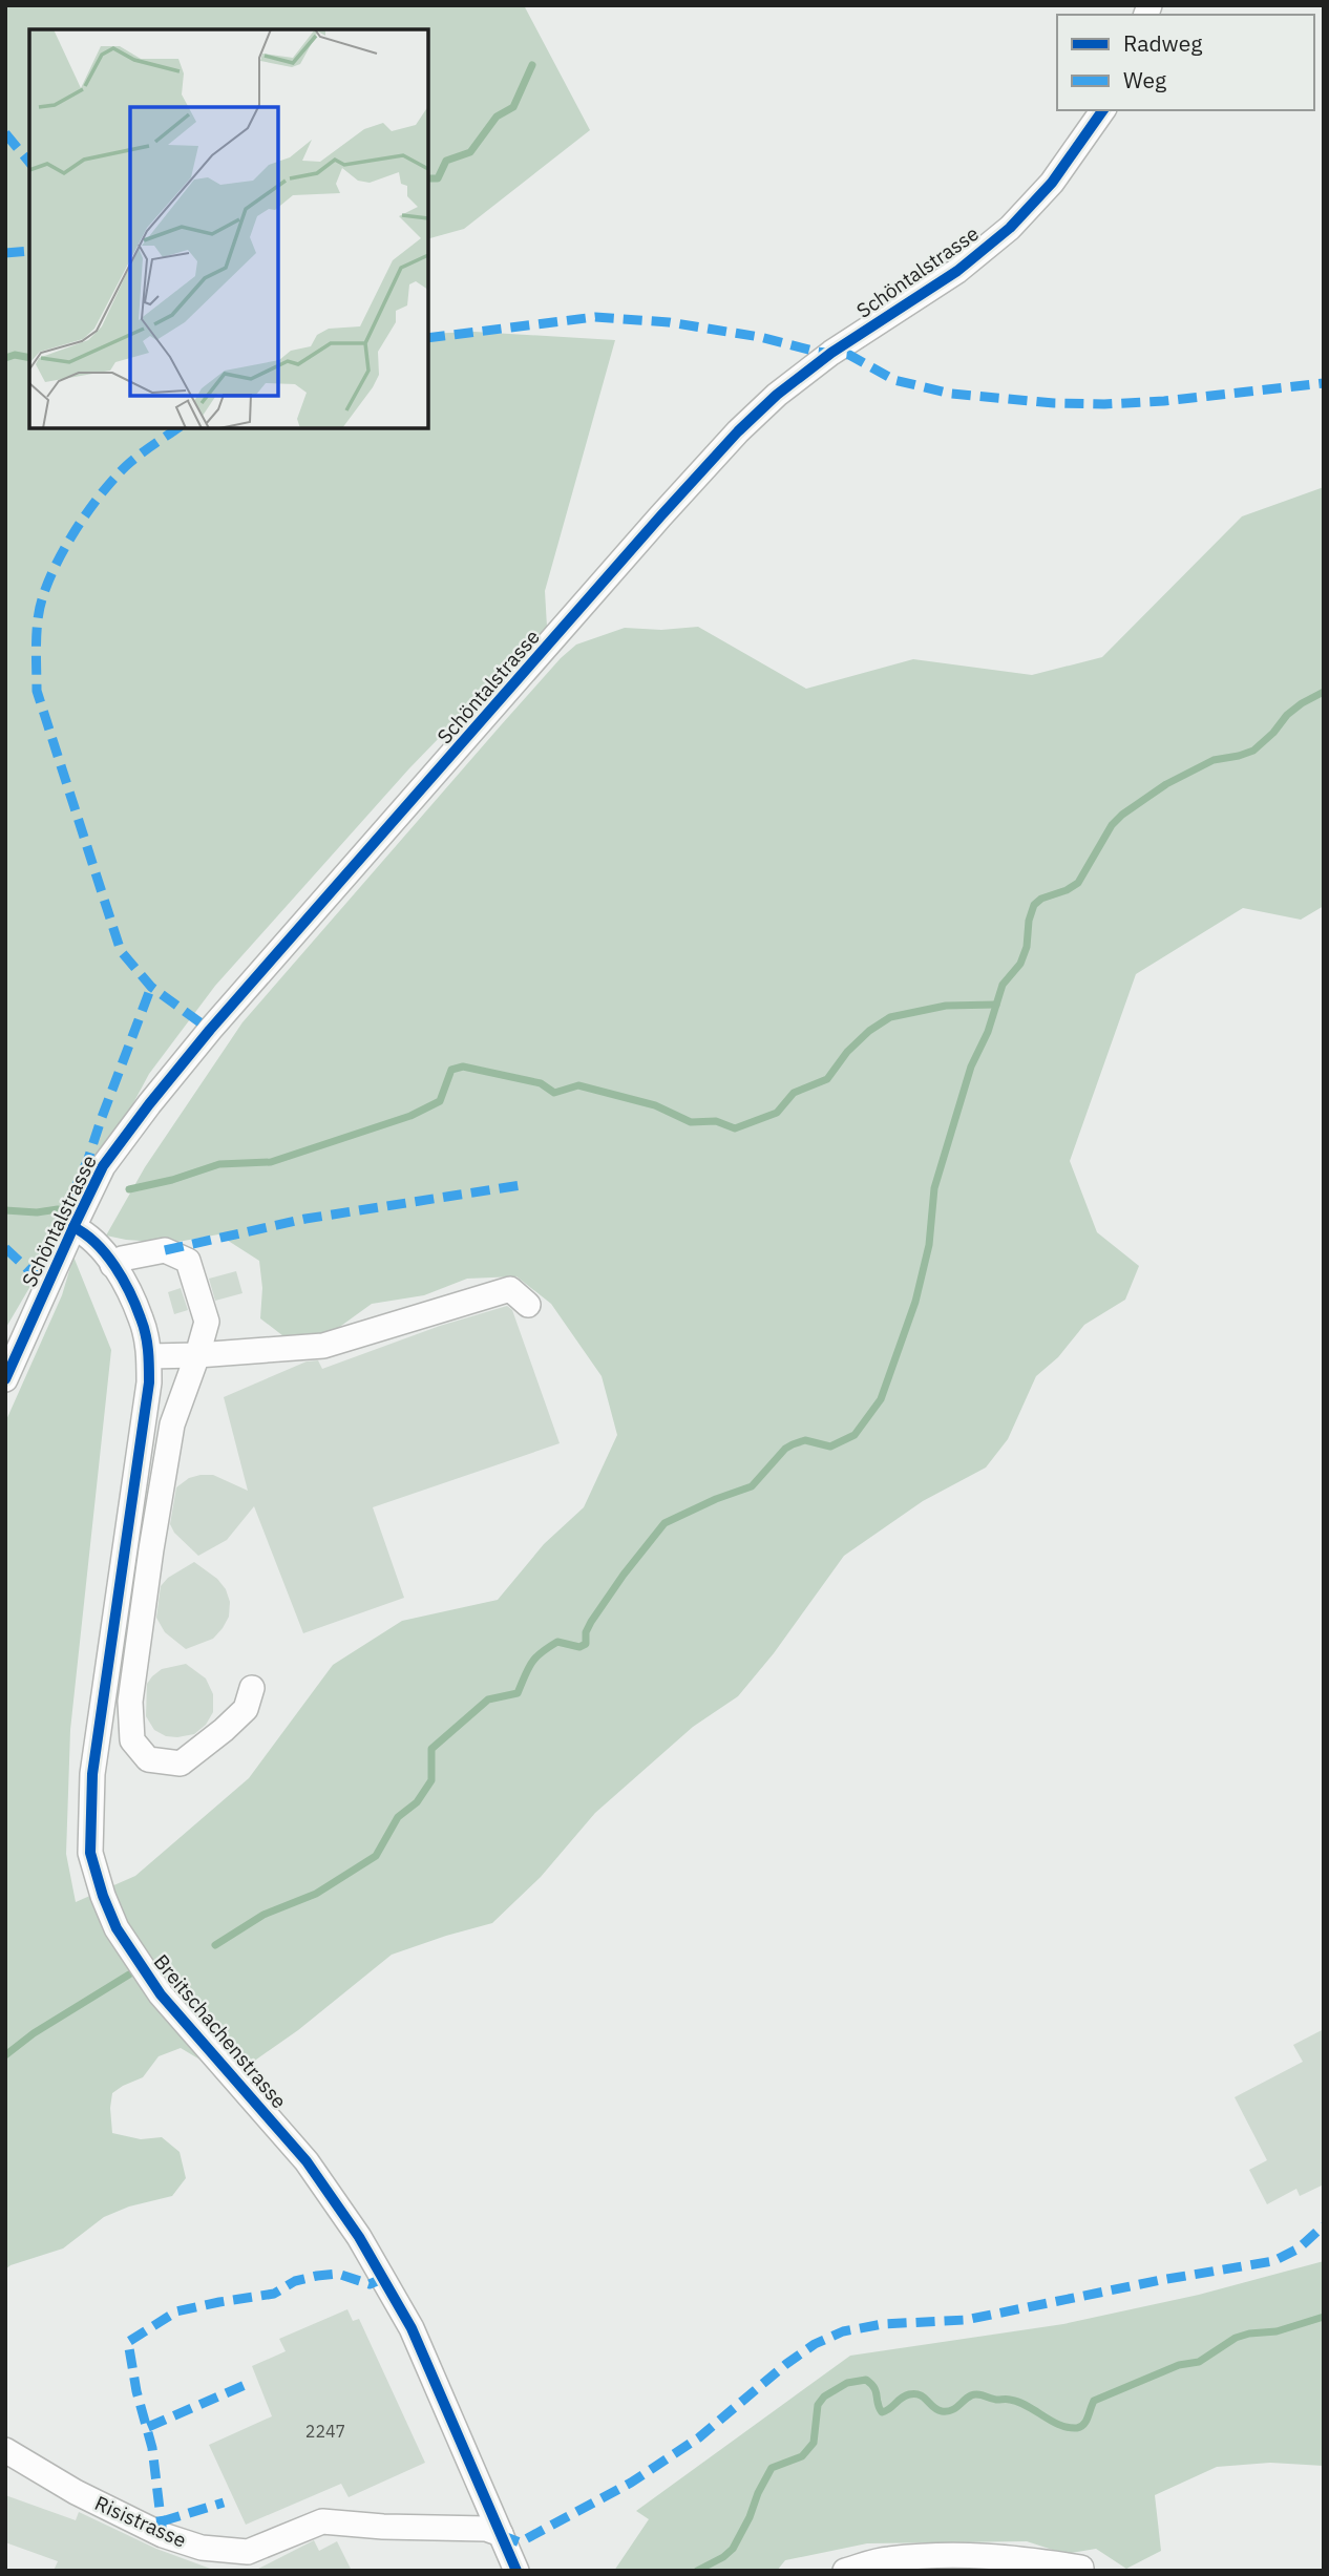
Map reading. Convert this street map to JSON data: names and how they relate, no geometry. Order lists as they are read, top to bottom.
{
  "streets": {
    "street": ["Schöntalstrasse", "Breitschachenstrasse", "Risistrasse"]
  },
  "crossings": [
    ["Schöntalstrasse", "Breitschachenstrasse"],
    ["Breitschachenstrasse", "Risistrasse"]
  ],
  "house_numbers": ["2247"],
  "legend": ["Radweg", "Weg"]
}
